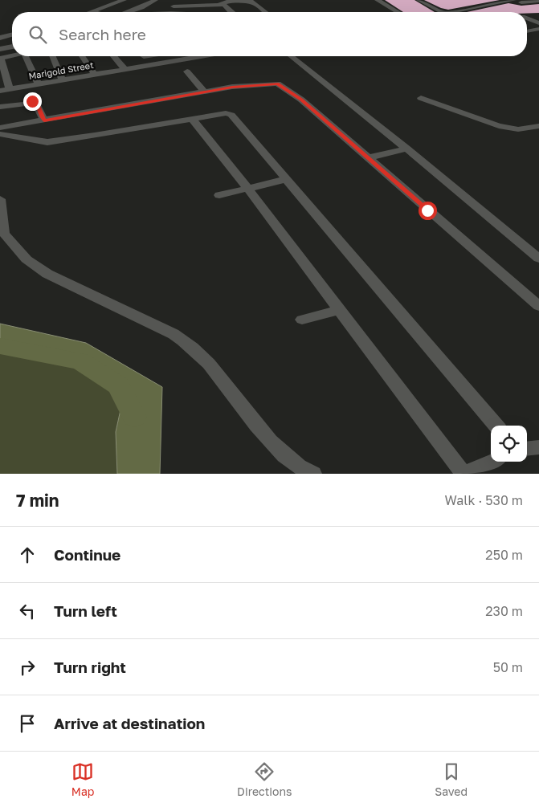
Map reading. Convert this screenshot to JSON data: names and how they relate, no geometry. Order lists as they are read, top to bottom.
{
  "streets": {
    "street": ["Marigold Street"]
  },
  "page": {
    "search": "Search here",
    "heading": ["7 min", "Walk · 530 m"],
    "list": [
      ["Continue", "250 m"],
      ["Turn left", "230 m"],
      ["Turn right", "50 m"],
      "Arrive at destination"
    ],
    "nav": ["Map", "Directions", "Saved"]
  }
}
